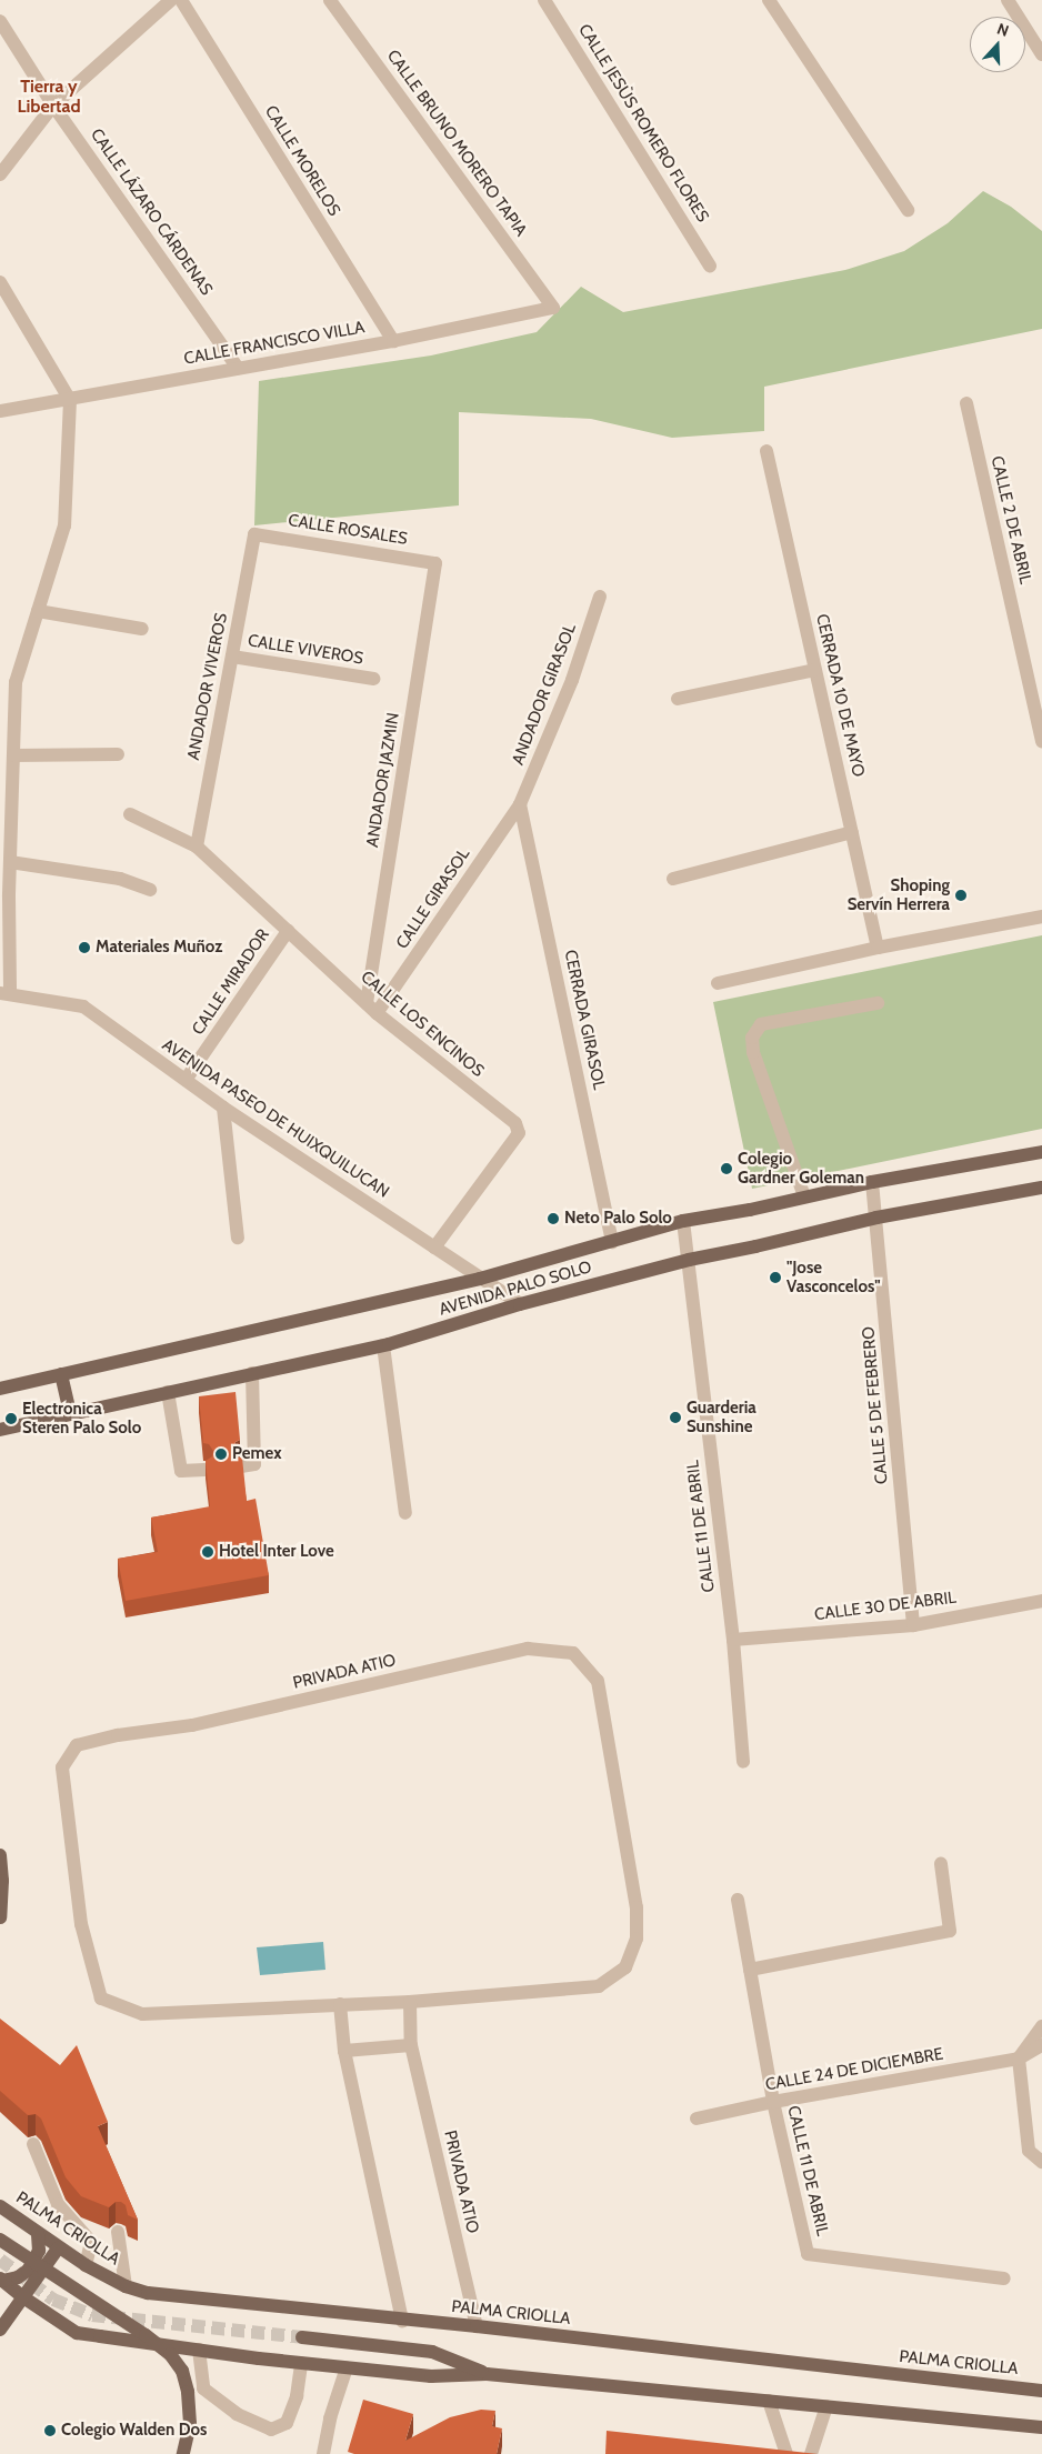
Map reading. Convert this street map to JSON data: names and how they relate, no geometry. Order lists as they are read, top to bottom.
{
  "streets": {
    "main road": ["AVENIDA PALO SOLO", "PALMA CRIOLLA"],
    "street": [
      "CALLE JESÙS ROMERO FLORES",
      "CALLE BRUNO MORERO TAPIA",
      "CALLE MORELOS",
      "CALLE LÁZARO CÁRDENAS",
      "CALLE FRANCISCO VILLA",
      "CALLE 2 DE ABRIL",
      "CALLE ROSALES",
      "CALLE VIVEROS",
      "ANDADOR VIVEROS",
      "ANDADOR GIRASOL",
      "CERRADA 10 DE MAYO",
      "ANDADOR JAZMIN",
      "CALLE GIRASOL",
      "CALLE MIRADOR",
      "CERRADA GIRASOL",
      "CALLE LOS ENCINOS",
      "AVENIDA PASEO DE HUIXQUILUCAN",
      "CALLE 5 DE FEBRERO",
      "CALLE 11 DE ABRIL",
      "CALLE 30 DE ABRIL",
      "PRIVADA ATIO",
      "CALLE 24 DE DICIEMBRE"
    ]
  },
  "crossings": [
    ["CALLE BRUNO MORERO TAPIA", "CALLE FRANCISCO VILLA"],
    ["CALLE MORELOS", "CALLE FRANCISCO VILLA"],
    ["CALLE LÁZARO CÁRDENAS", "CALLE FRANCISCO VILLA"],
    ["CALLE ROSALES", "ANDADOR VIVEROS"],
    ["CALLE ROSALES", "ANDADOR JAZMIN"],
    ["CALLE VIVEROS", "ANDADOR VIVEROS"],
    ["ANDADOR VIVEROS", "CALLE LOS ENCINOS"],
    ["ANDADOR GIRASOL", "CALLE GIRASOL"],
    ["ANDADOR GIRASOL", "CERRADA GIRASOL"],
    ["ANDADOR JAZMIN", "CALLE GIRASOL"],
    ["ANDADOR JAZMIN", "CALLE LOS ENCINOS"],
    ["CALLE GIRASOL", "CERRADA GIRASOL"],
    ["CALLE GIRASOL", "CALLE LOS ENCINOS"],
    ["CALLE MIRADOR", "CALLE LOS ENCINOS"],
    ["CALLE MIRADOR", "AVENIDA PASEO DE HUIXQUILUCAN"],
    ["CERRADA GIRASOL", "AVENIDA PALO SOLO"],
    ["CALLE LOS ENCINOS", "AVENIDA PASEO DE HUIXQUILUCAN"],
    ["AVENIDA PASEO DE HUIXQUILUCAN", "AVENIDA PALO SOLO"],
    ["AVENIDA PALO SOLO", "CALLE 5 DE FEBRERO"],
    ["AVENIDA PALO SOLO", "CALLE 11 DE ABRIL"],
    ["CALLE 5 DE FEBRERO", "CALLE 30 DE ABRIL"],
    ["CALLE 11 DE ABRIL", "CALLE 30 DE ABRIL"],
    ["CALLE 11 DE ABRIL", "CALLE 24 DE DICIEMBRE"],
    ["PRIVADA ATIO", "PALMA CRIOLLA"]
  ],
  "districts": ["Tierra y Libertad"],
  "places": [
    "Shoping Servín Herrera",
    "Materiales Muñoz",
    "Colegio Gardner Goleman",
    "Neto Palo Solo",
    "\"Jose Vasconcelos\"",
    "Guarderia Sunshine",
    "Electronica Steren Palo Solo",
    "Pemex",
    "Hotel Inter Love",
    "Colegio Walden Dos"
  ],
  "north": "top"
}
